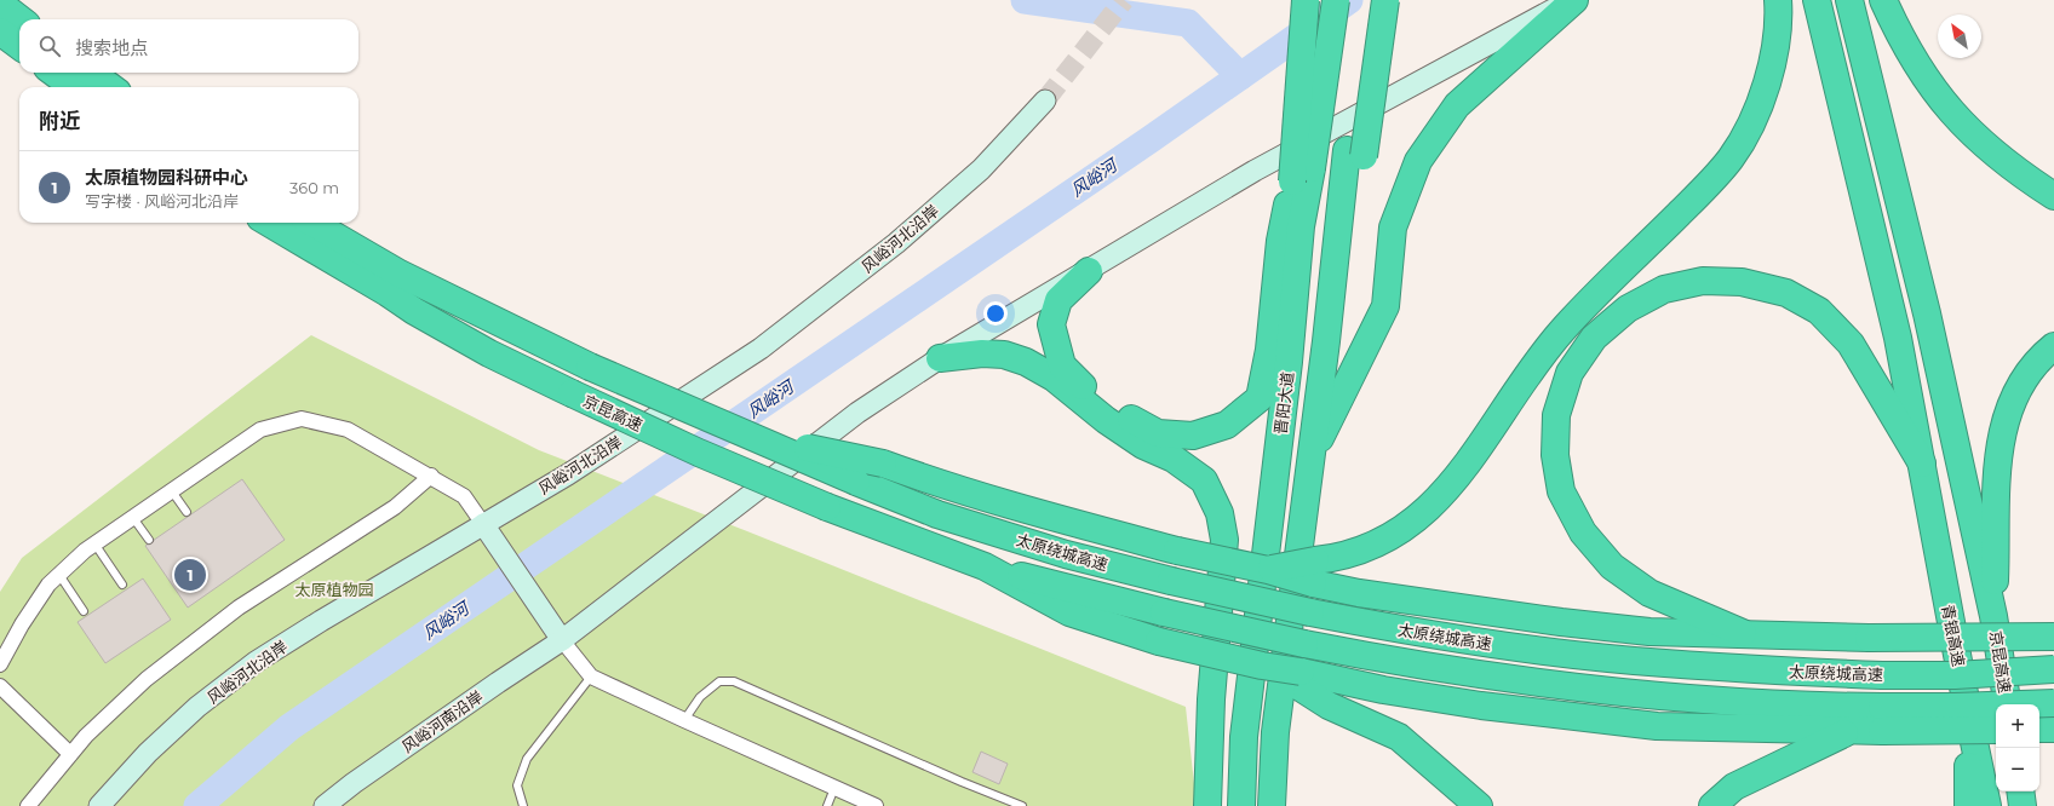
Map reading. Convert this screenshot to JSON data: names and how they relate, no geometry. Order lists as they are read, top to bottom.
{
  "streets": {
    "highway": [
      "晋阳大道",
      "京昆高速",
      "太原绕城高速",
      "青银高速"
    ],
    "street": ["风峪河北沿岸", "风峪河南沿岸"]
  },
  "crossings": [
    ["京昆高速", "太原绕城高速"]
  ],
  "water": ["风峪河"],
  "parks": ["太原植物园"],
  "north": "top left",
  "page": {
    "search": "搜索地点",
    "heading": "附近",
    "list": [
      {
        "mark": "1",
        "name": "太原植物园科研中心",
        "note": "写字楼 · 风峪河北沿岸",
        "value": "360 m"
      }
    ],
    "pins": "1",
    "map_buttons": ["+", "−"]
  }
}
